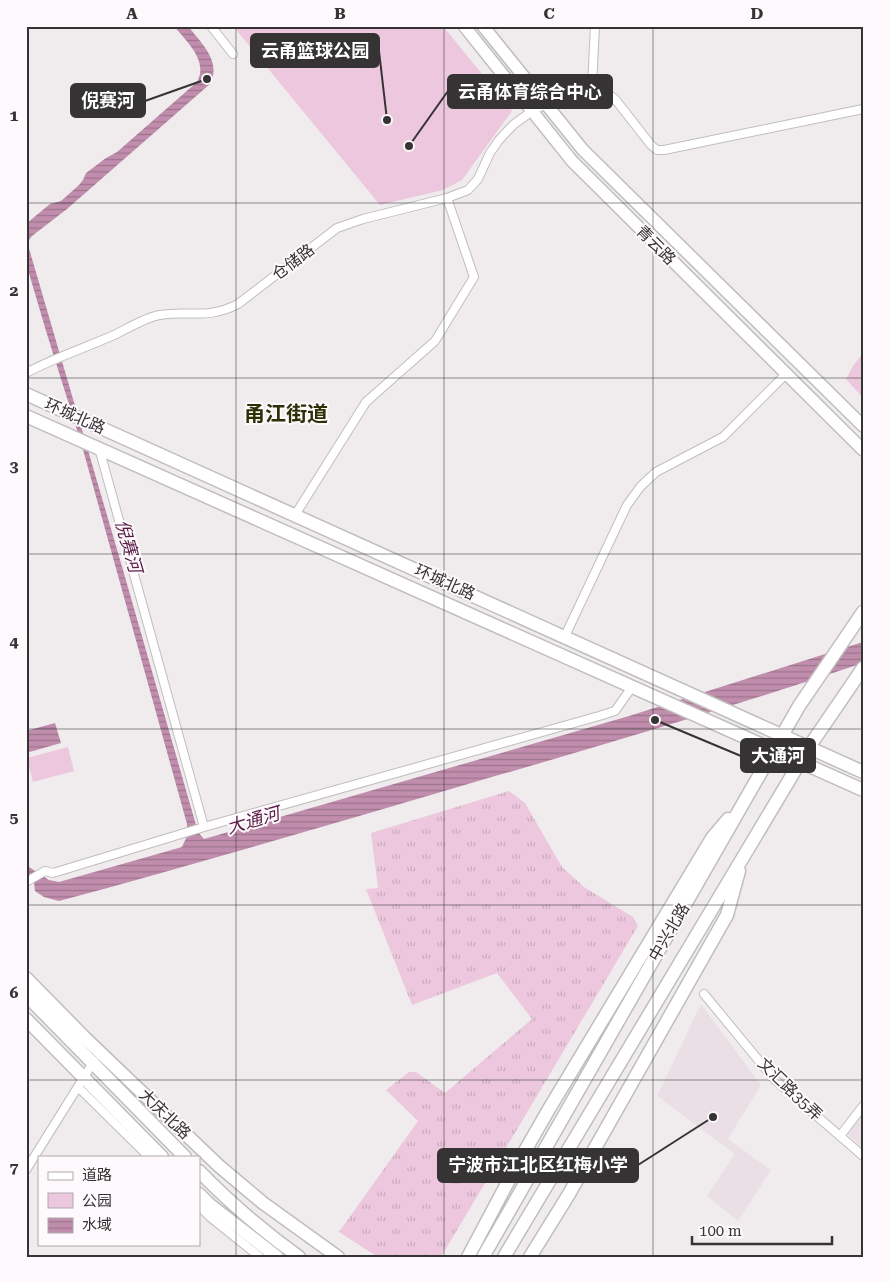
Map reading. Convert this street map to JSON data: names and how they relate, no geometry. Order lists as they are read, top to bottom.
{
  "streets": {
    "main road": ["环城北路", "中兴北路", "大庆北路"],
    "street": ["青云路", "仓储路", "文汇路35弄"]
  },
  "crossings": [
    ["青云路", "仓储路"],
    ["环城北路", "中兴北路"]
  ],
  "districts": ["甬江街道"],
  "water": ["倪赛河", "大通河"],
  "places": [
    "倪赛河",
    "云甬篮球公园",
    "云甬体育综合中心",
    "大通河",
    "宁波市江北区红梅小学"
  ],
  "legend": ["道路", "公园", "水域"],
  "scale_bar": "100 m",
  "grid": {
    "columns": [
      "A",
      "B",
      "C",
      "D"
    ],
    "rows": [
      "1",
      "2",
      "3",
      "4",
      "5",
      "6",
      "7"
    ]
  }
}
